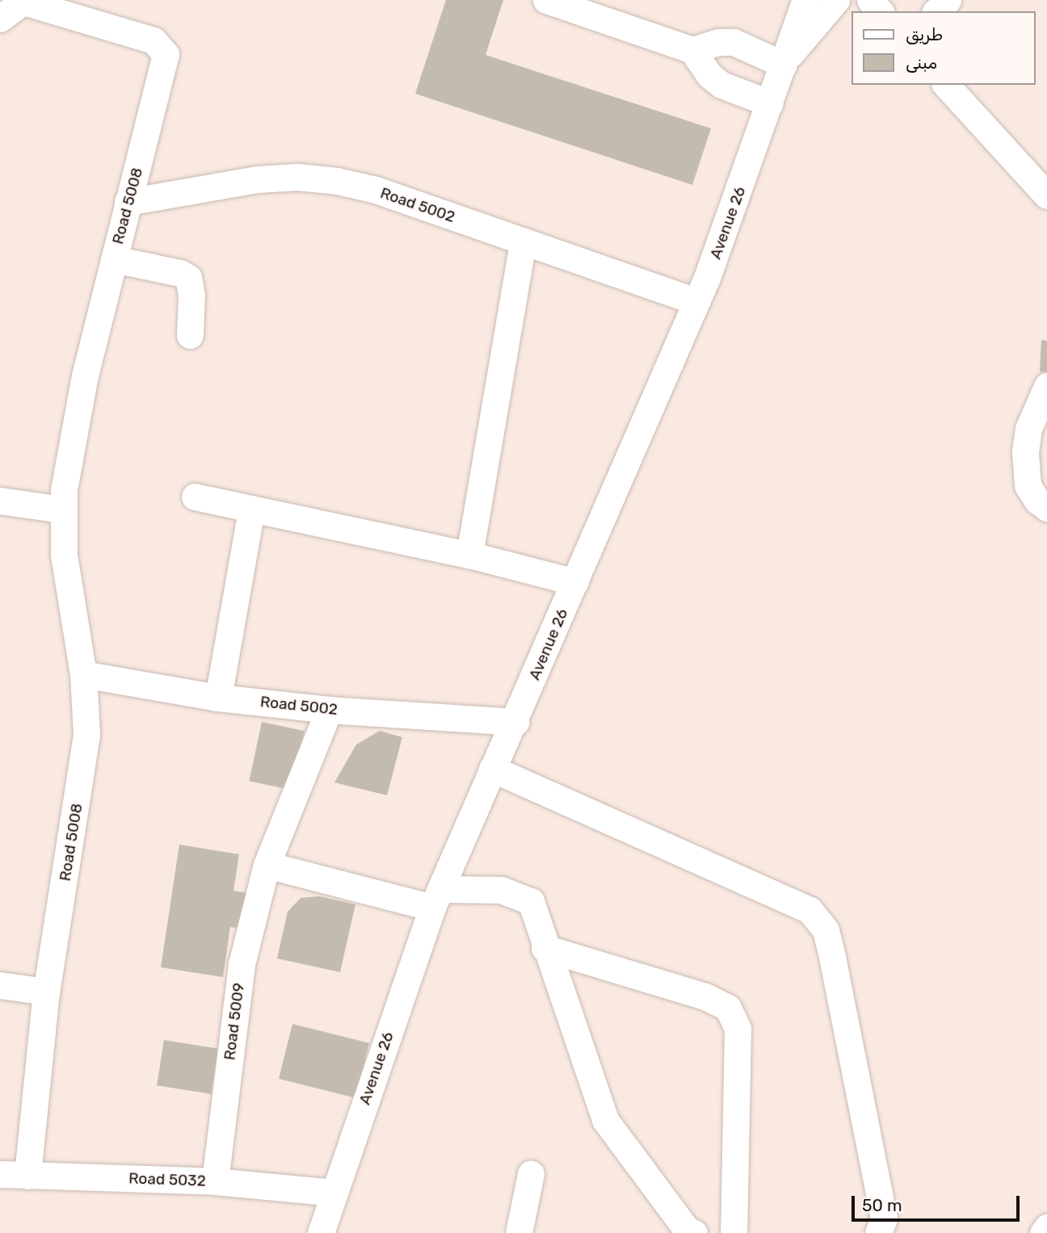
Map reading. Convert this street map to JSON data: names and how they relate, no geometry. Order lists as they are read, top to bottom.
{
  "streets": {
    "street": [
      "Road 5002",
      "Road 5008",
      "Avenue 26",
      "Road 5009",
      "Road 5032"
    ]
  },
  "crossings": [
    ["Road 5002", "Road 5008"],
    ["Road 5002", "Avenue 26"],
    ["Road 5002", "Road 5009"],
    ["Road 5008", "Road 5032"],
    ["Avenue 26", "Road 5032"],
    ["Road 5009", "Road 5032"]
  ],
  "legend": ["طريق", "مبنى"],
  "scale_bar": "50 m"
}
